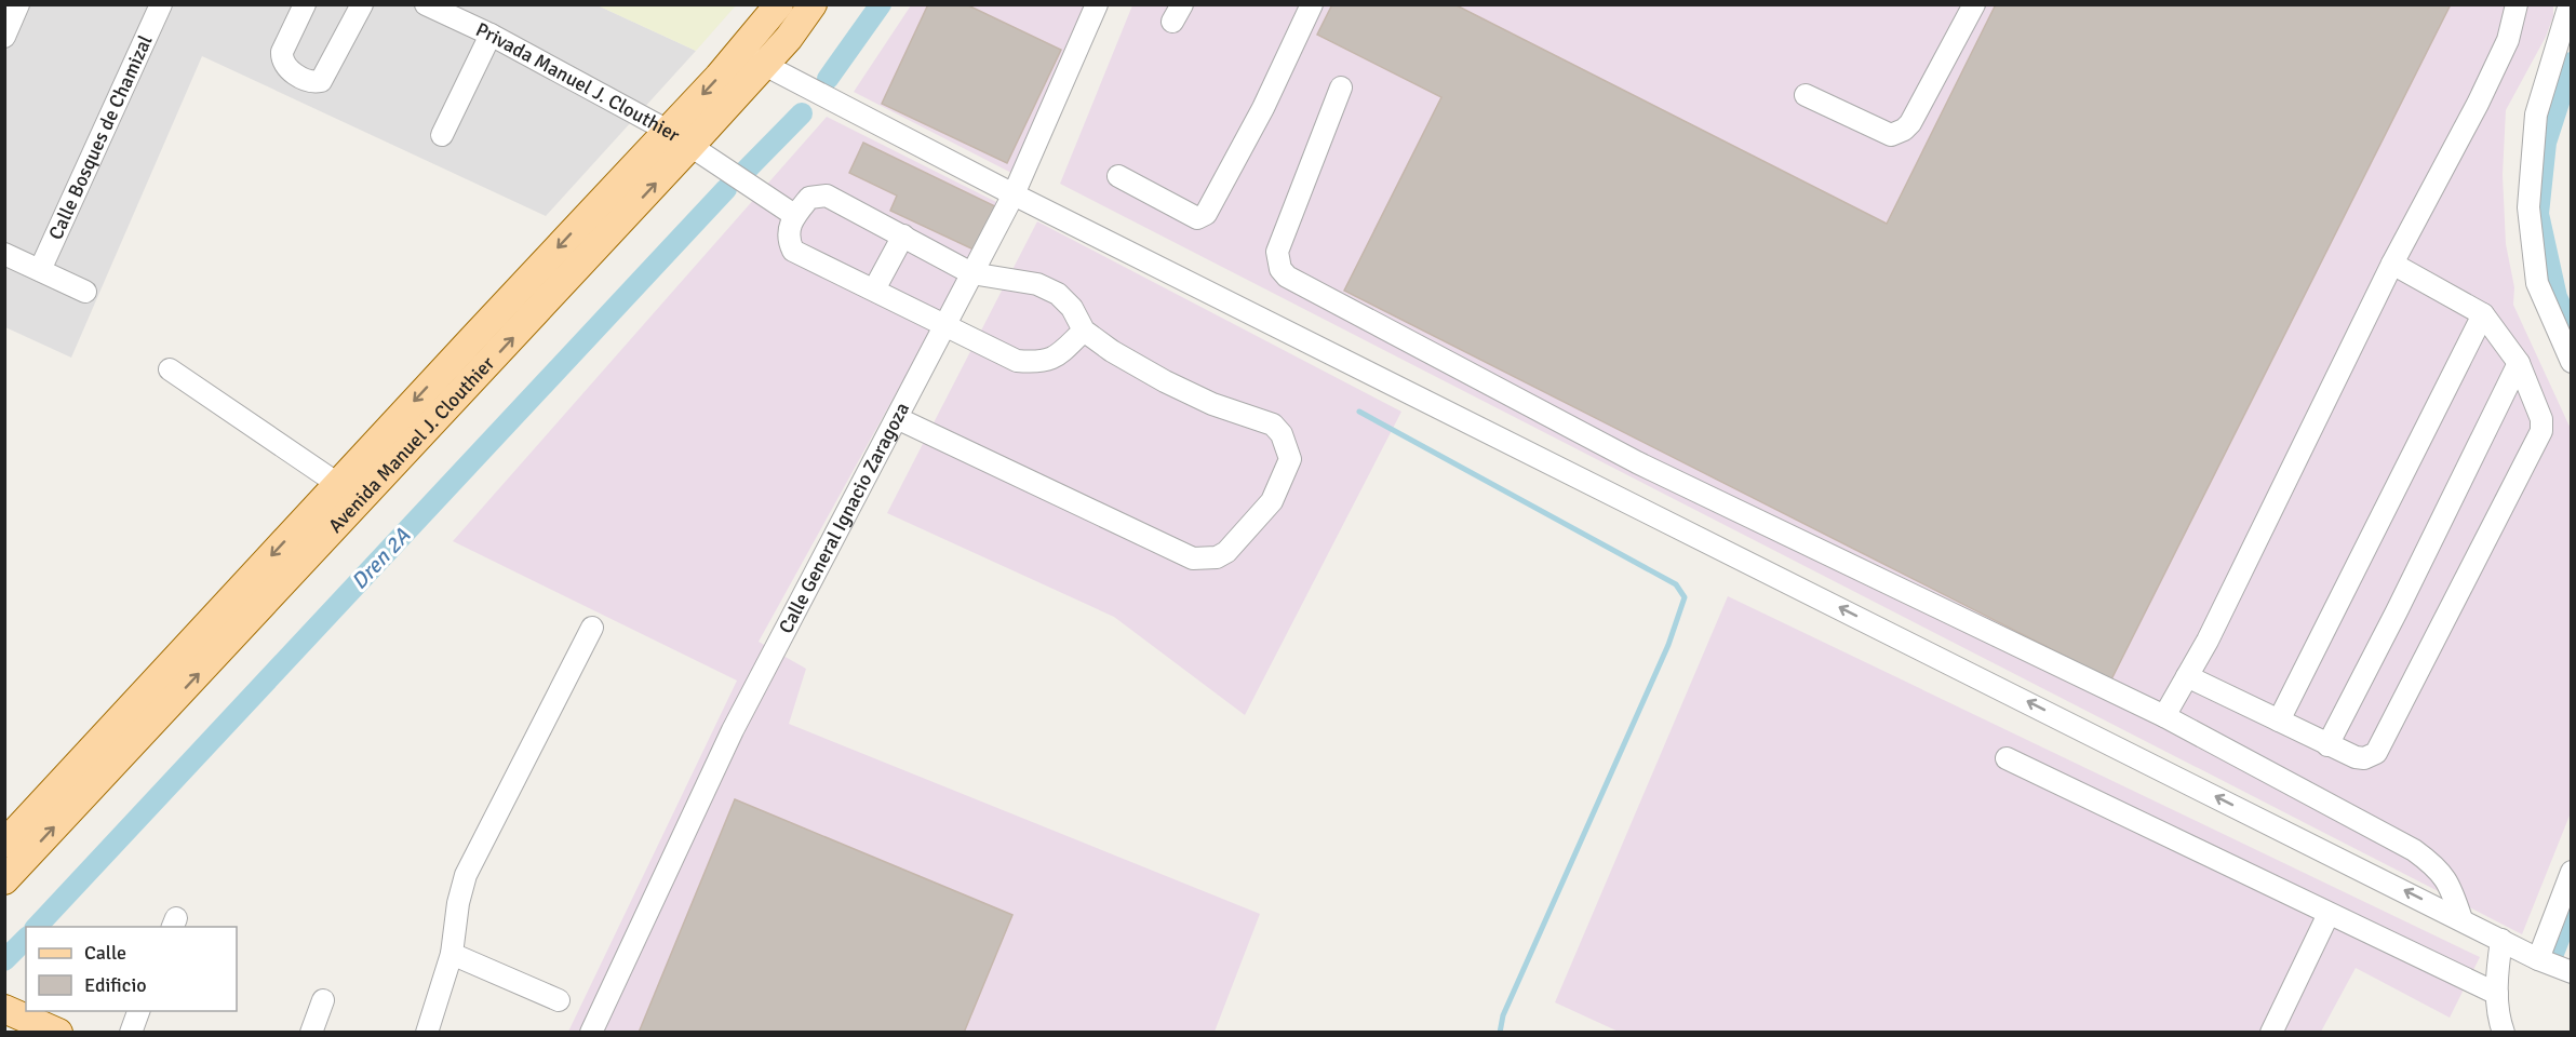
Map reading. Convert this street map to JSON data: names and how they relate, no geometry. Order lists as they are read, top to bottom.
{
  "streets": {
    "main road": ["Avenida Manuel J. Clouthier"],
    "street": ["Privada Manuel J. Clouthier", "Calle Bosques de Chamizal", "Calle General Ignacio Zaragoza"]
  },
  "crossings": [
    ["Privada Manuel J. Clouthier", "Avenida Manuel J. Clouthier"]
  ],
  "water": ["Dren 2A"],
  "legend": ["Calle", "Edificio"]
}
